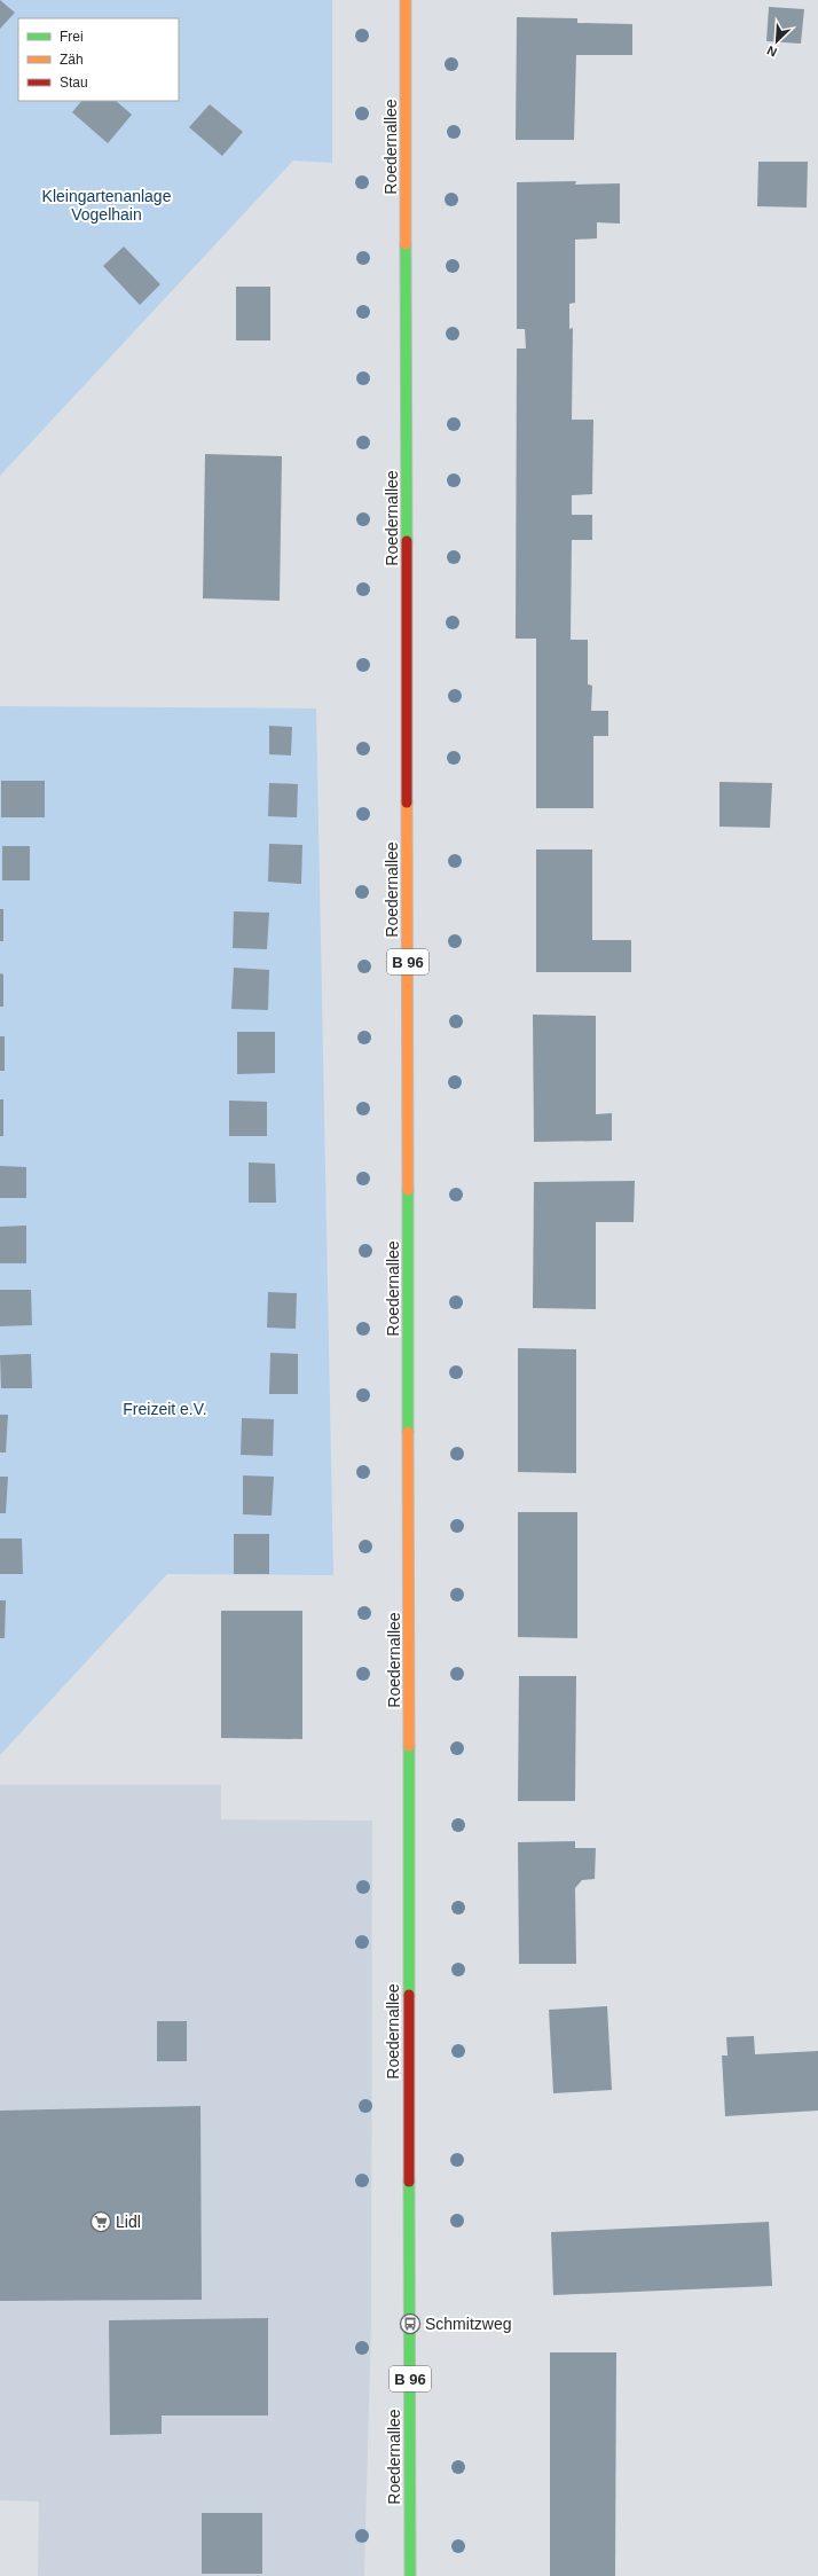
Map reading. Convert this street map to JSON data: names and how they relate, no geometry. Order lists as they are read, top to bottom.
{
  "streets": {
    "main road": ["Roedernallee", "B 96"]
  },
  "parks": ["Kleingartenanlage Vogelhain", "Freizeit e.V."],
  "places": {
    "supermarket": ["Lidl"],
    "bus stop": ["Schmitzweg"]
  },
  "legend": ["Frei", "Zäh", "Stau"],
  "north": "bottom left"
}
